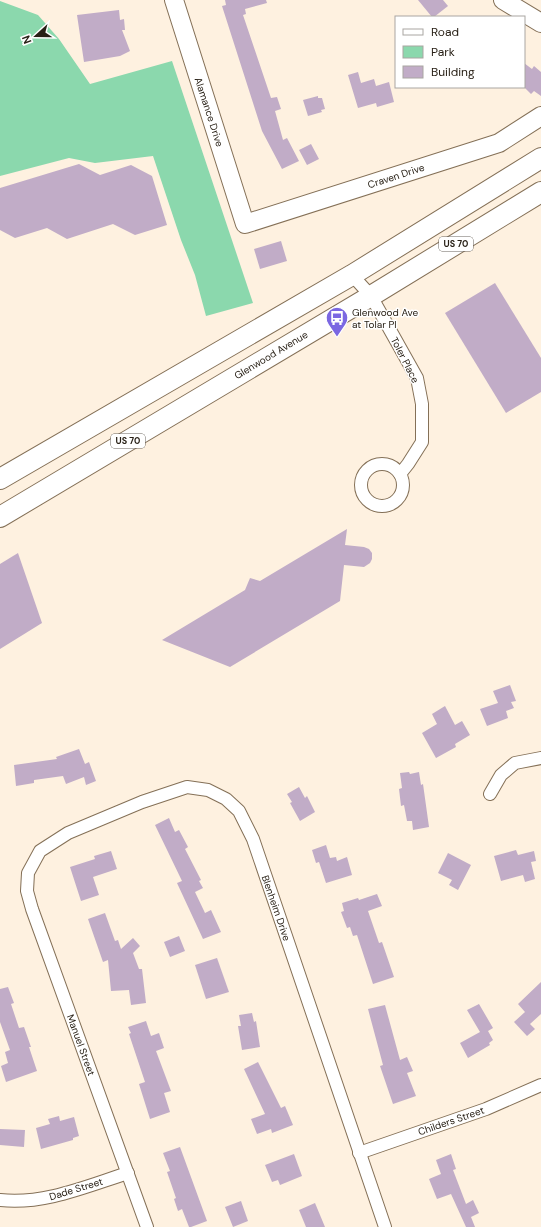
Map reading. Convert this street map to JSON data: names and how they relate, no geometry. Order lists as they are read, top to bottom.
{
  "streets": {
    "main road": ["US 70", "Glenwood Avenue"],
    "street": [
      "Alamance Drive",
      "Craven Drive",
      "Toler Place",
      "Blenheim Drive",
      "Manuel Street",
      "Childers Street",
      "Dade Street"
    ]
  },
  "crossings": [
    ["Alamance Drive", "Craven Drive"],
    ["US 70", "Toler Place"],
    ["Glenwood Avenue", "Toler Place"],
    ["Blenheim Drive", "Manuel Street"],
    ["Blenheim Drive", "Childers Street"],
    ["Manuel Street", "Dade Street"]
  ],
  "places": {
    "bus stop": ["Glenwood Ave at Tolar Pl"]
  },
  "legend": ["Road", "Park", "Building"],
  "north": "left"
}
